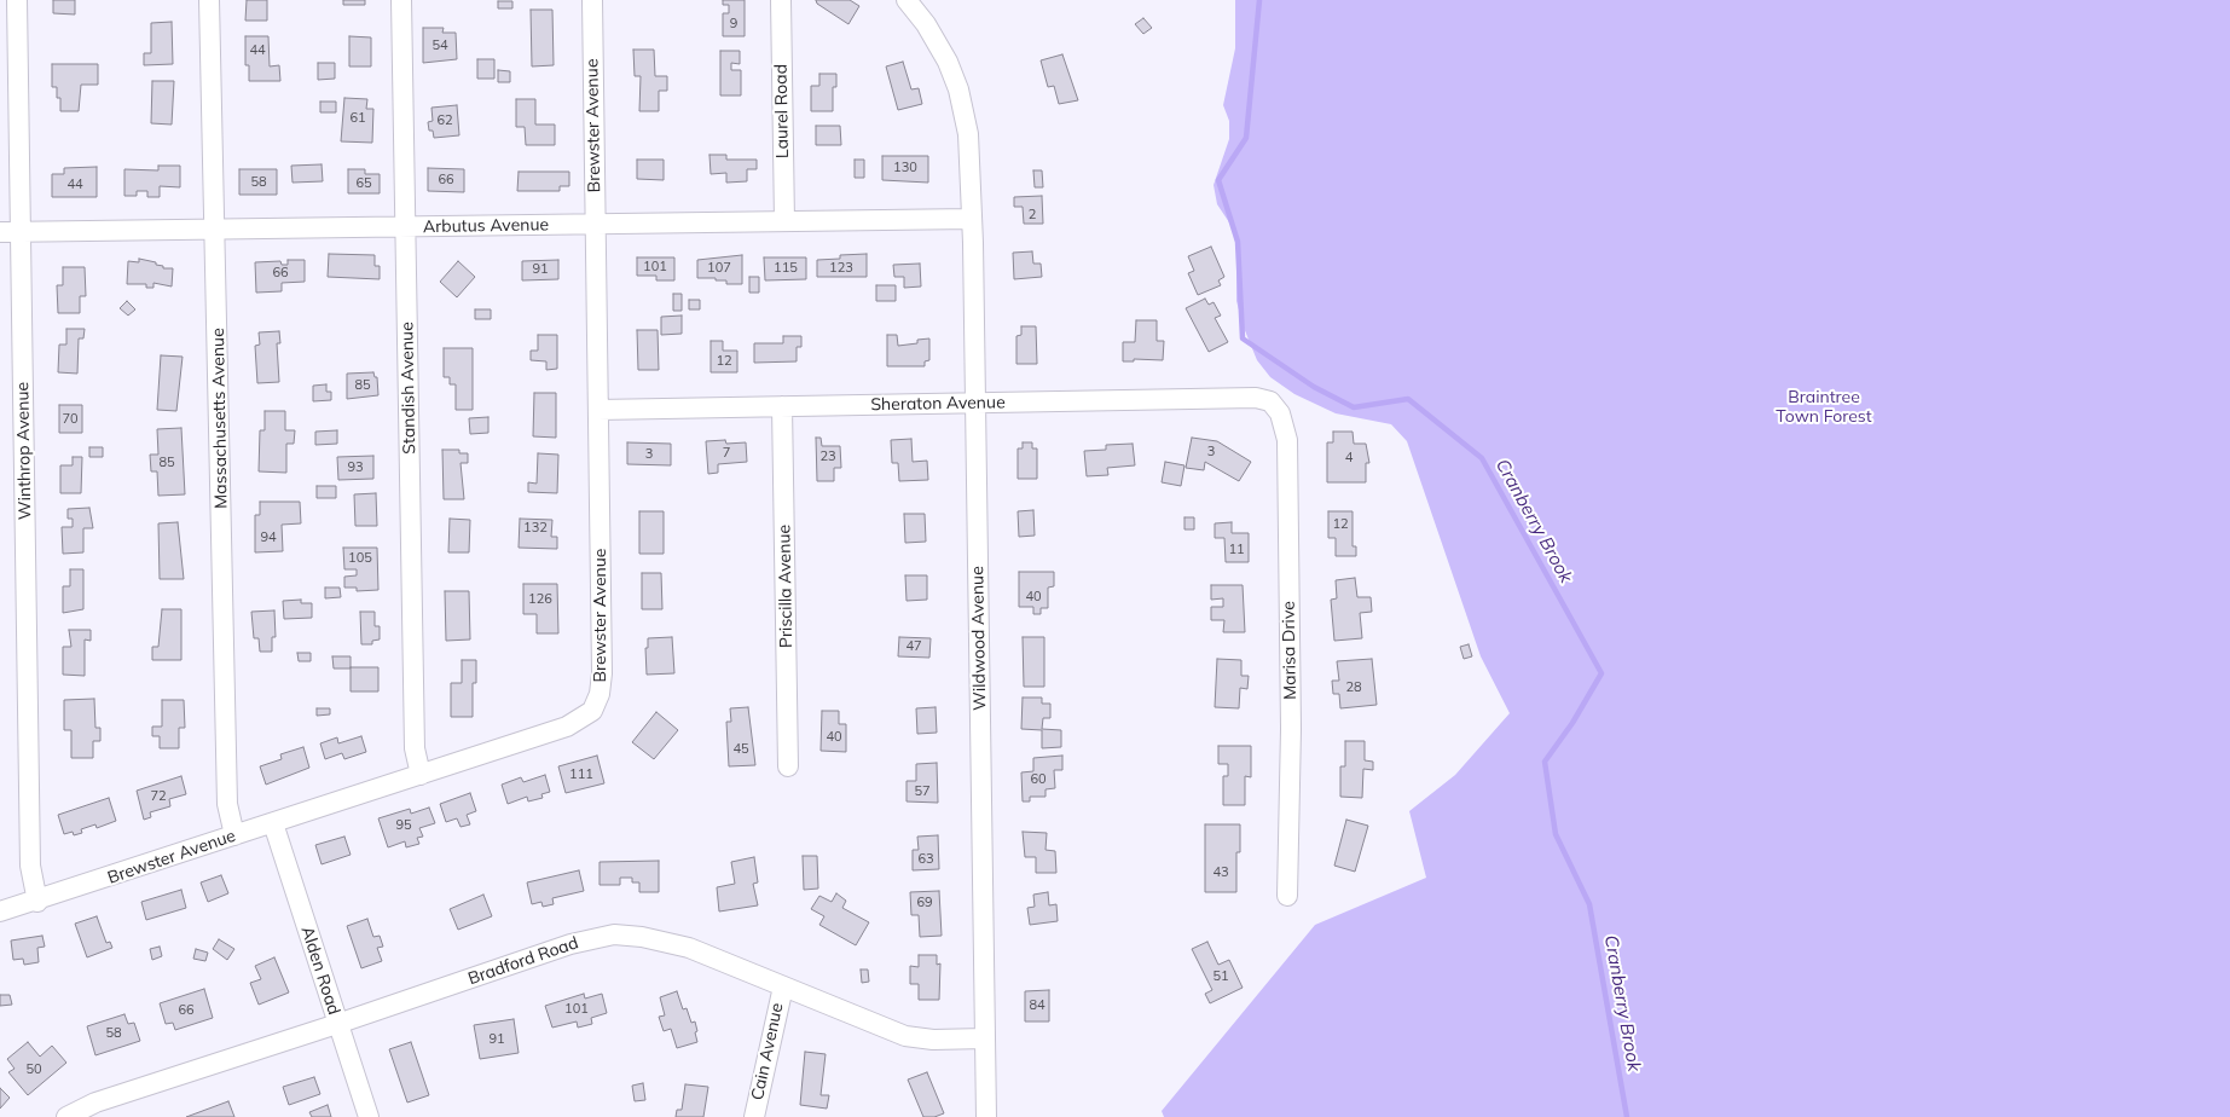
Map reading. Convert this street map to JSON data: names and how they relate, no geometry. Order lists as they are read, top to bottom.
{
  "streets": {
    "street": [
      "Laurel Road",
      "Brewster Avenue",
      "Arbutus Avenue",
      "Standish Avenue",
      "Sheraton Avenue",
      "Massachusetts Avenue",
      "Winthrop Avenue",
      "Priscilla Avenue",
      "Wildwood Avenue",
      "Marisa Drive",
      "Bradford Road",
      "Alden Road",
      "Cain Avenue"
    ]
  },
  "crossings": [
    ["Laurel Road", "Arbutus Avenue"],
    ["Brewster Avenue", "Arbutus Avenue"],
    ["Brewster Avenue", "Standish Avenue"],
    ["Brewster Avenue", "Sheraton Avenue"],
    ["Brewster Avenue", "Massachusetts Avenue"],
    ["Brewster Avenue", "Winthrop Avenue"],
    ["Brewster Avenue", "Alden Road"],
    ["Arbutus Avenue", "Standish Avenue"],
    ["Arbutus Avenue", "Massachusetts Avenue"],
    ["Arbutus Avenue", "Winthrop Avenue"],
    ["Arbutus Avenue", "Wildwood Avenue"],
    ["Sheraton Avenue", "Priscilla Avenue"],
    ["Sheraton Avenue", "Wildwood Avenue"],
    ["Sheraton Avenue", "Marisa Drive"],
    ["Wildwood Avenue", "Bradford Road"],
    ["Bradford Road", "Alden Road"],
    ["Bradford Road", "Cain Avenue"]
  ],
  "water": ["Cranberry Brook"],
  "parks": ["Braintree Town Forest"],
  "house_numbers": [
    "9",
    "54",
    "44",
    "61",
    "62",
    "130",
    "66",
    "58",
    "65",
    "44",
    "2",
    "101",
    "107",
    "115",
    "123",
    "91",
    "66",
    "12",
    "85",
    "70",
    "3",
    "7",
    "3",
    "23",
    "4",
    "85",
    "93",
    "12",
    "132",
    "94",
    "11",
    "105",
    "40",
    "126",
    "47",
    "28",
    "40",
    "45",
    "111",
    "60",
    "57",
    "72",
    "95",
    "63",
    "43",
    "69",
    "51",
    "84",
    "101",
    "66",
    "58",
    "91",
    "50"
  ]
}
